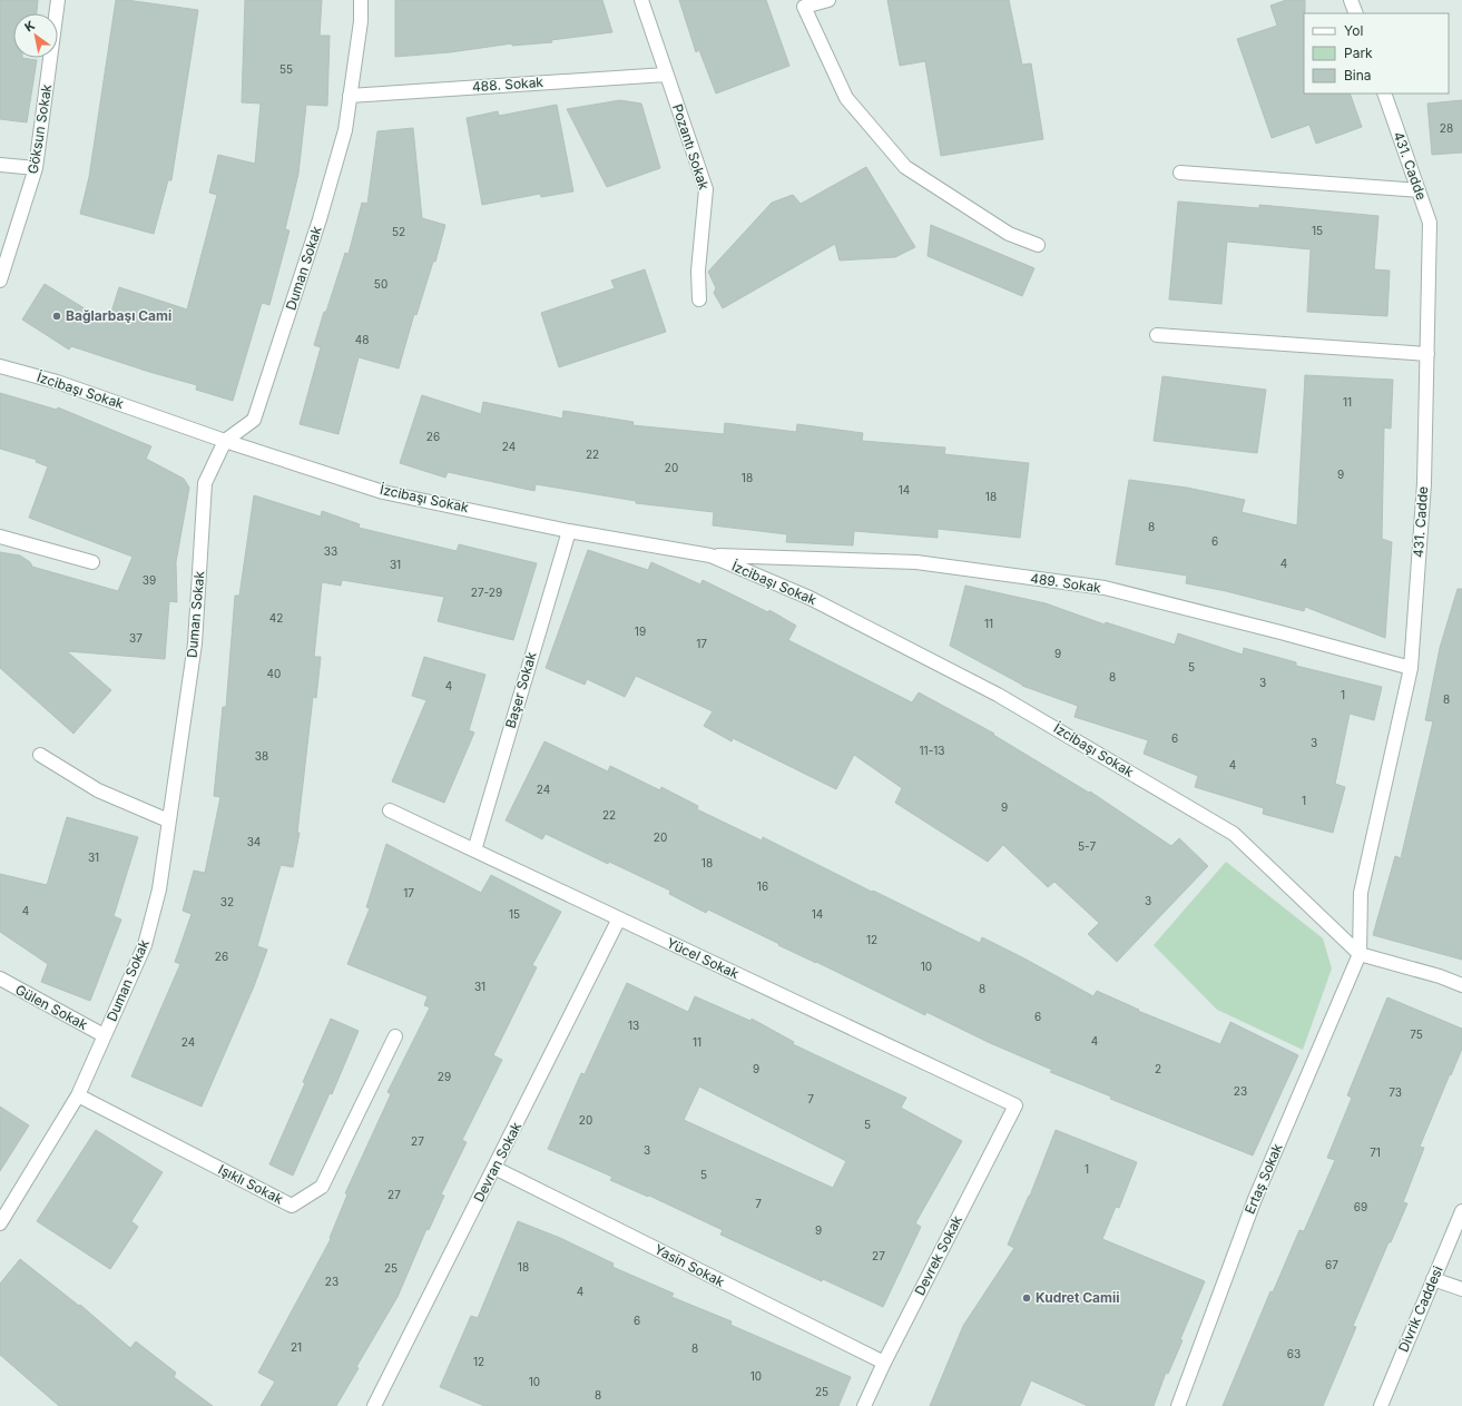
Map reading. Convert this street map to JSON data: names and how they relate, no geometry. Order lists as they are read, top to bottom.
{
  "streets": {
    "street": [
      "488. Sokak",
      "Göksun Sokak",
      "Pozantı Sokak",
      "431. Cadde",
      "Duman Sokak",
      "İzcibaşı Sokak",
      "489. Sokak",
      "Başer Sokak",
      "Yücel Sokak",
      "Gülen Sokak",
      "Devran Sokak",
      "Ertaş Sokak",
      "Işıklı Sokak",
      "Devrek Sokak",
      "Yasin Sokak",
      "Divrik Caddesi"
    ]
  },
  "crossings": [
    ["488. Sokak", "Pozantı Sokak"],
    ["488. Sokak", "Duman Sokak"],
    ["431. Cadde", "İzcibaşı Sokak"],
    ["431. Cadde", "489. Sokak"],
    ["431. Cadde", "Ertaş Sokak"],
    ["Duman Sokak", "İzcibaşı Sokak"],
    ["Duman Sokak", "Gülen Sokak"],
    ["Duman Sokak", "Işıklı Sokak"],
    ["İzcibaşı Sokak", "489. Sokak"],
    ["İzcibaşı Sokak", "Başer Sokak"],
    ["İzcibaşı Sokak", "Ertaş Sokak"],
    ["Başer Sokak", "Yücel Sokak"],
    ["Yücel Sokak", "Devran Sokak"],
    ["Yücel Sokak", "Devrek Sokak"],
    ["Devran Sokak", "Yasin Sokak"],
    ["Devrek Sokak", "Yasin Sokak"]
  ],
  "places": ["Bağlarbaşı Cami", "Kudret Camii"],
  "house_numbers": [
    "55",
    "28",
    "15",
    "52",
    "50",
    "48",
    "11",
    "26",
    "24",
    "22",
    "20",
    "9",
    "18",
    "14",
    "18",
    "8",
    "6",
    "33",
    "4",
    "31",
    "39",
    "27-29",
    "42",
    "11",
    "19",
    "37",
    "17",
    "9",
    "5",
    "40",
    "8",
    "3",
    "4",
    "1",
    "8",
    "6",
    "3",
    "11-13",
    "38",
    "4",
    "24",
    "1",
    "9",
    "22",
    "20",
    "34",
    "5-7",
    "31",
    "18",
    "16",
    "17",
    "3",
    "32",
    "4",
    "15",
    "14",
    "12",
    "26",
    "10",
    "31",
    "8",
    "6",
    "13",
    "75",
    "4",
    "24",
    "11",
    "9",
    "2",
    "29",
    "23",
    "73",
    "7",
    "20",
    "5",
    "27",
    "3",
    "71",
    "1",
    "5",
    "27",
    "7",
    "69",
    "9",
    "27",
    "67",
    "18",
    "25",
    "23",
    "4",
    "6",
    "21",
    "8",
    "63",
    "12",
    "10",
    "10",
    "25",
    "8"
  ],
  "legend": ["Yol", "Park", "Bina"],
  "north": "top left"
}
